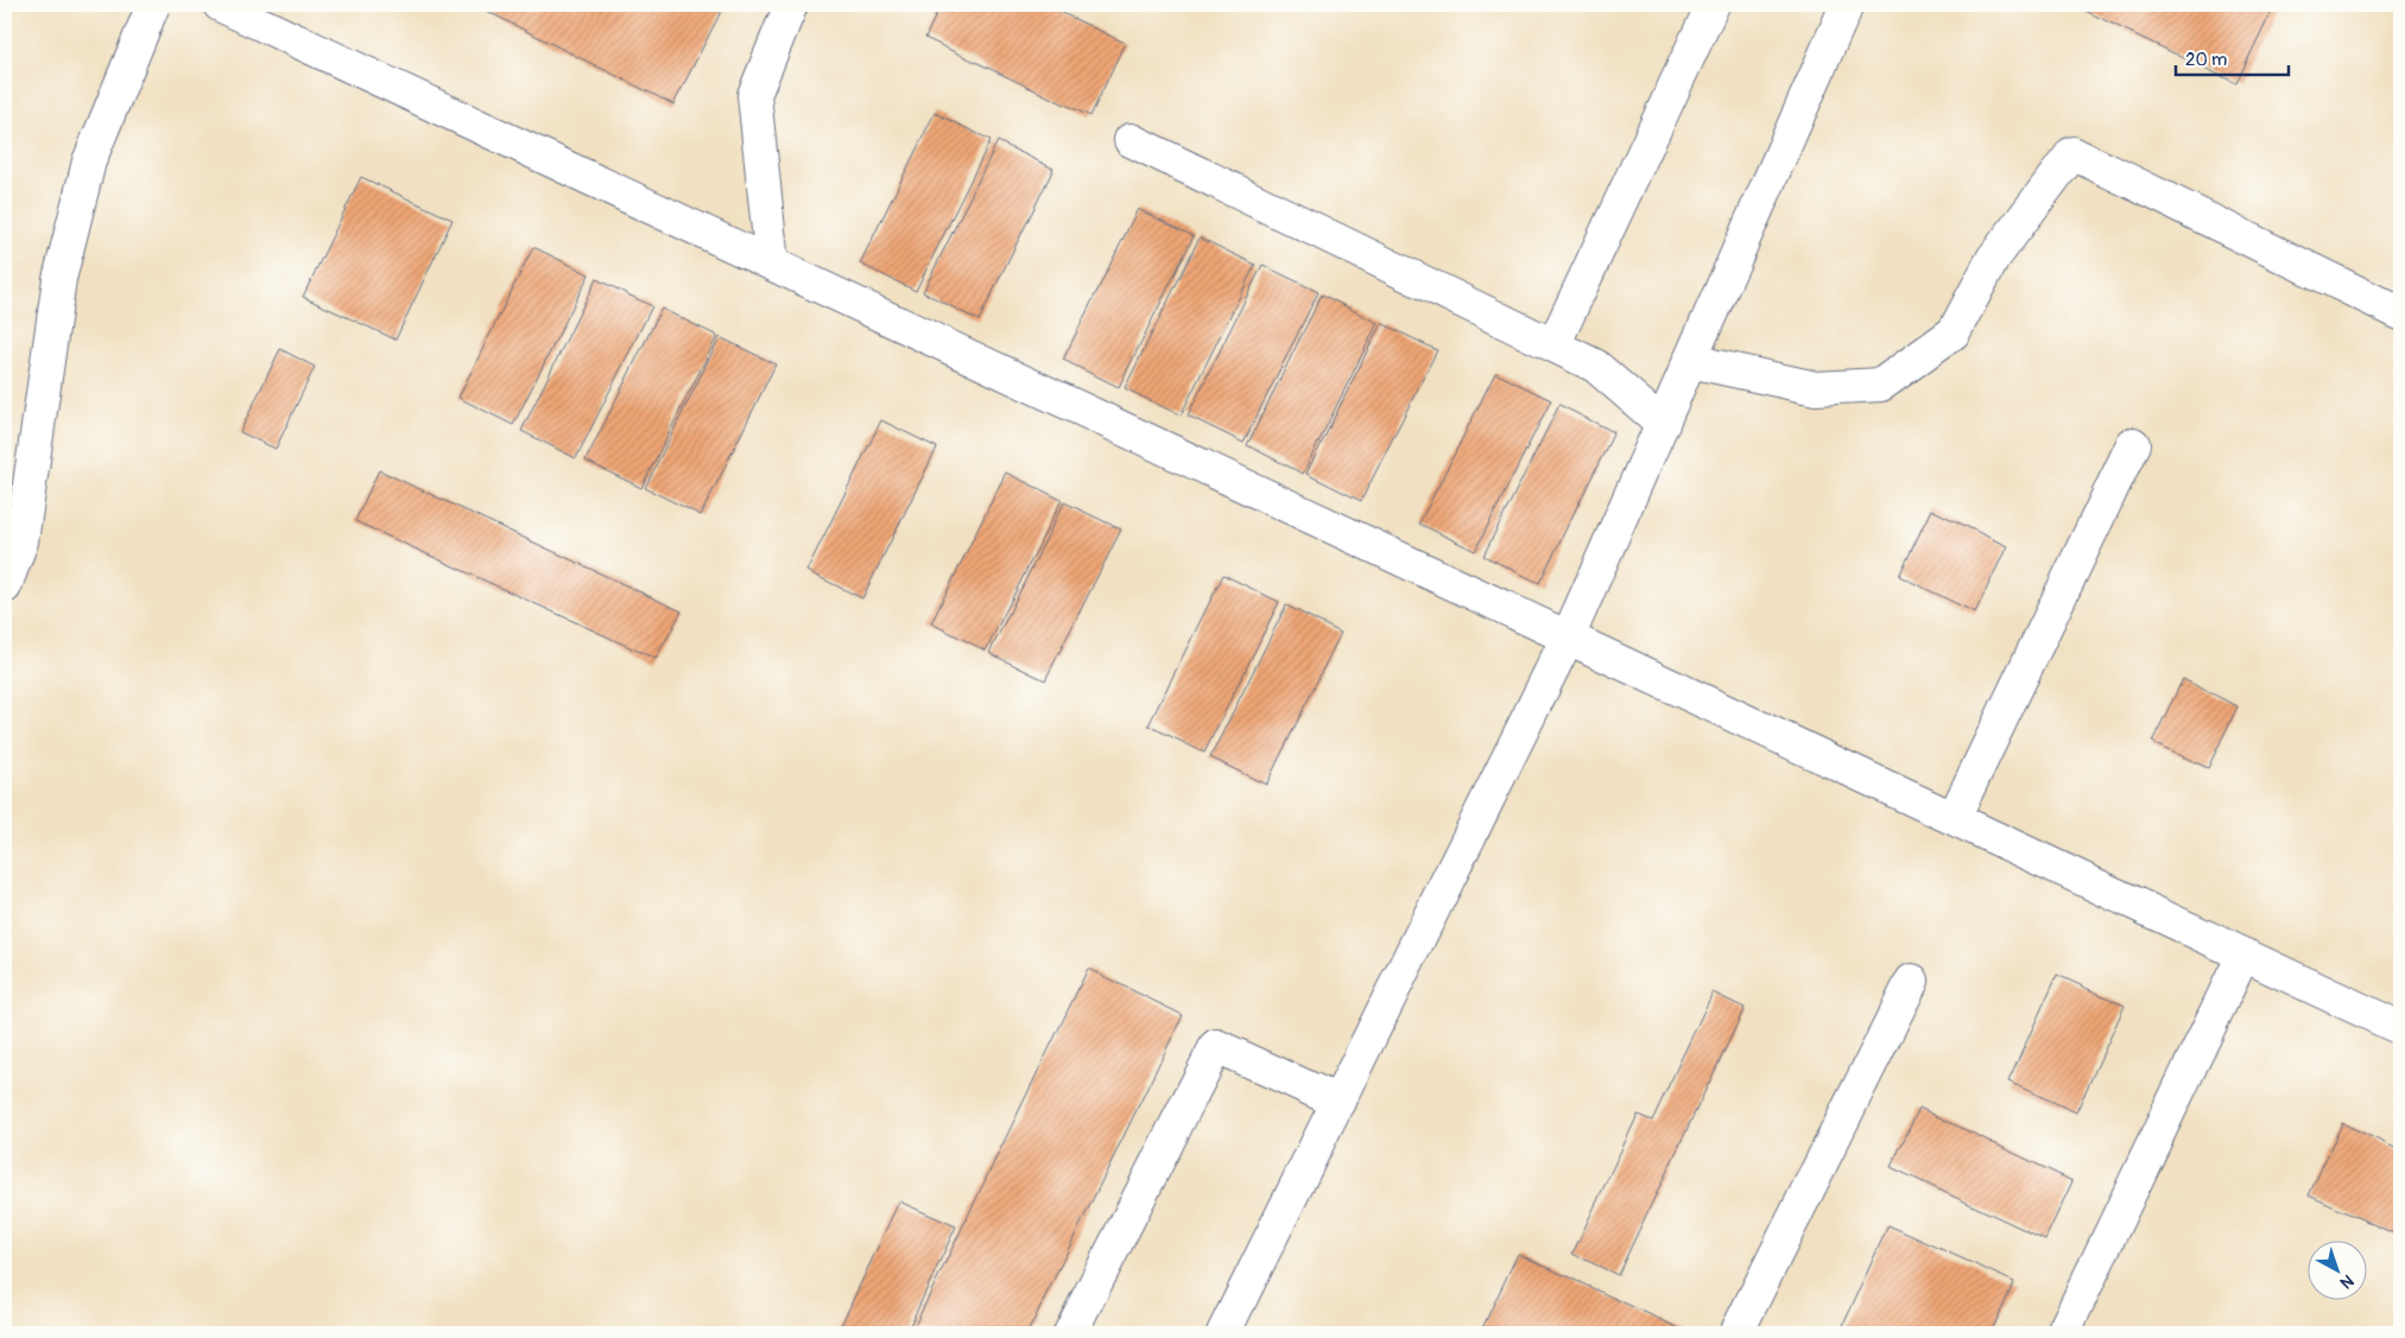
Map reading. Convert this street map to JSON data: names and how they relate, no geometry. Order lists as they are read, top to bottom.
{
  "scale_bar": "20 m",
  "north": "bottom right"
}
